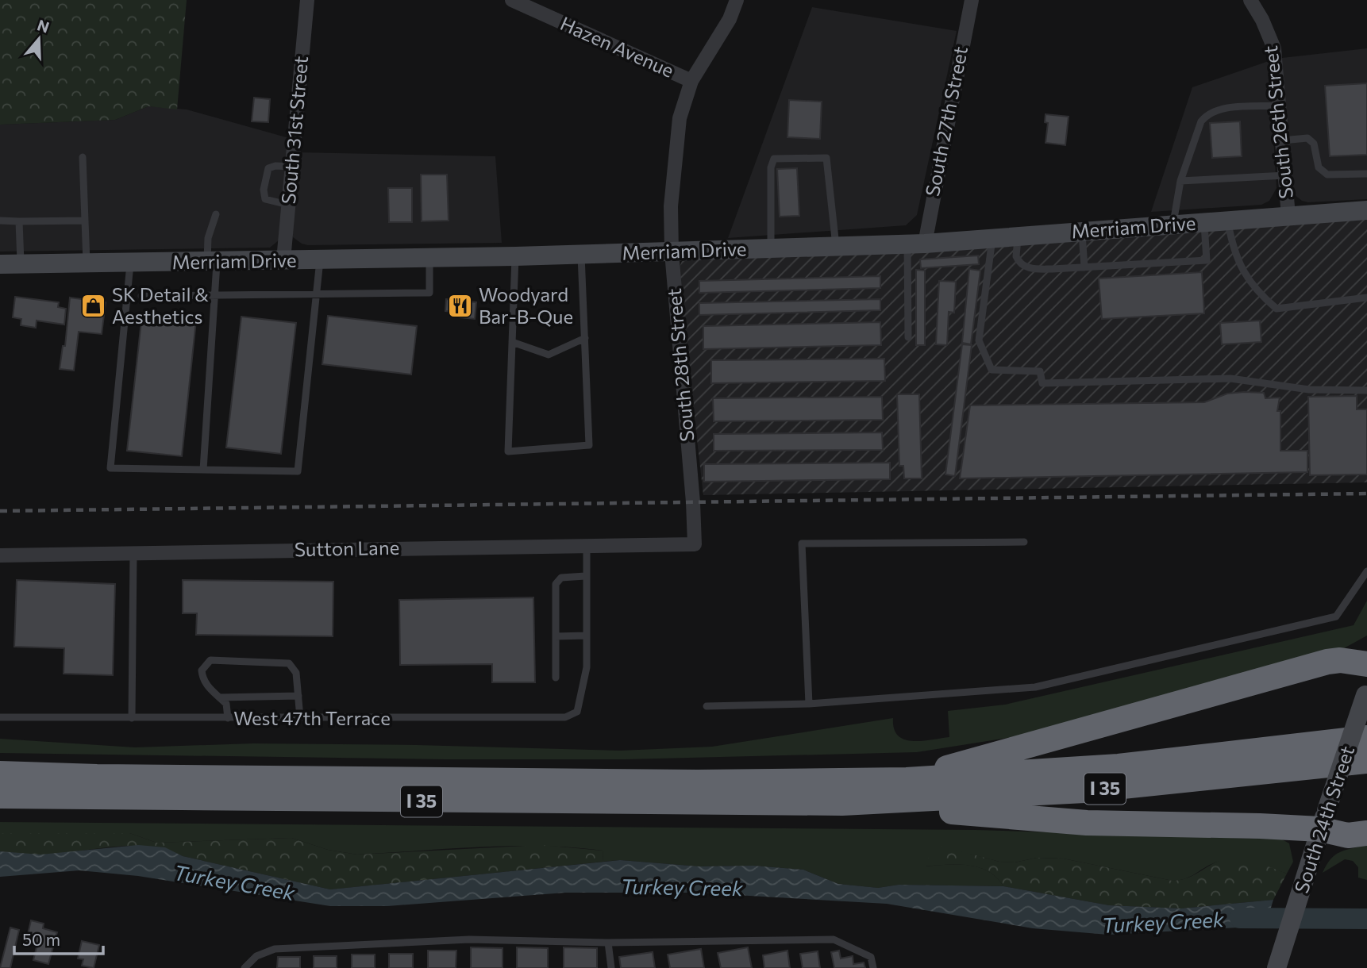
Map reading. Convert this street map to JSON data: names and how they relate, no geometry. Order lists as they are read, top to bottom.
{
  "streets": {
    "highway": ["I 35"],
    "main road": ["Merriam Drive", "South 24th Street"],
    "street": [
      "Hazen Avenue",
      "South 27th Street",
      "South 26th Street",
      "South 31st Street",
      "South 28th Street",
      "Sutton Lane"
    ],
    "lane": ["West 47th Terrace"]
  },
  "crossings": [
    ["Hazen Avenue", "South 28th Street"],
    ["South 27th Street", "Merriam Drive"],
    ["South 26th Street", "Merriam Drive"],
    ["South 31st Street", "Merriam Drive"],
    ["Merriam Drive", "South 28th Street"],
    ["South 28th Street", "Sutton Lane"]
  ],
  "water": ["Turkey Creek"],
  "places": {
    "shop": ["SK Detail & Aesthetics"],
    "restaurant": ["Woodyard Bar-B-Que"]
  },
  "scale_bar": "50 m",
  "north": "top"
}
